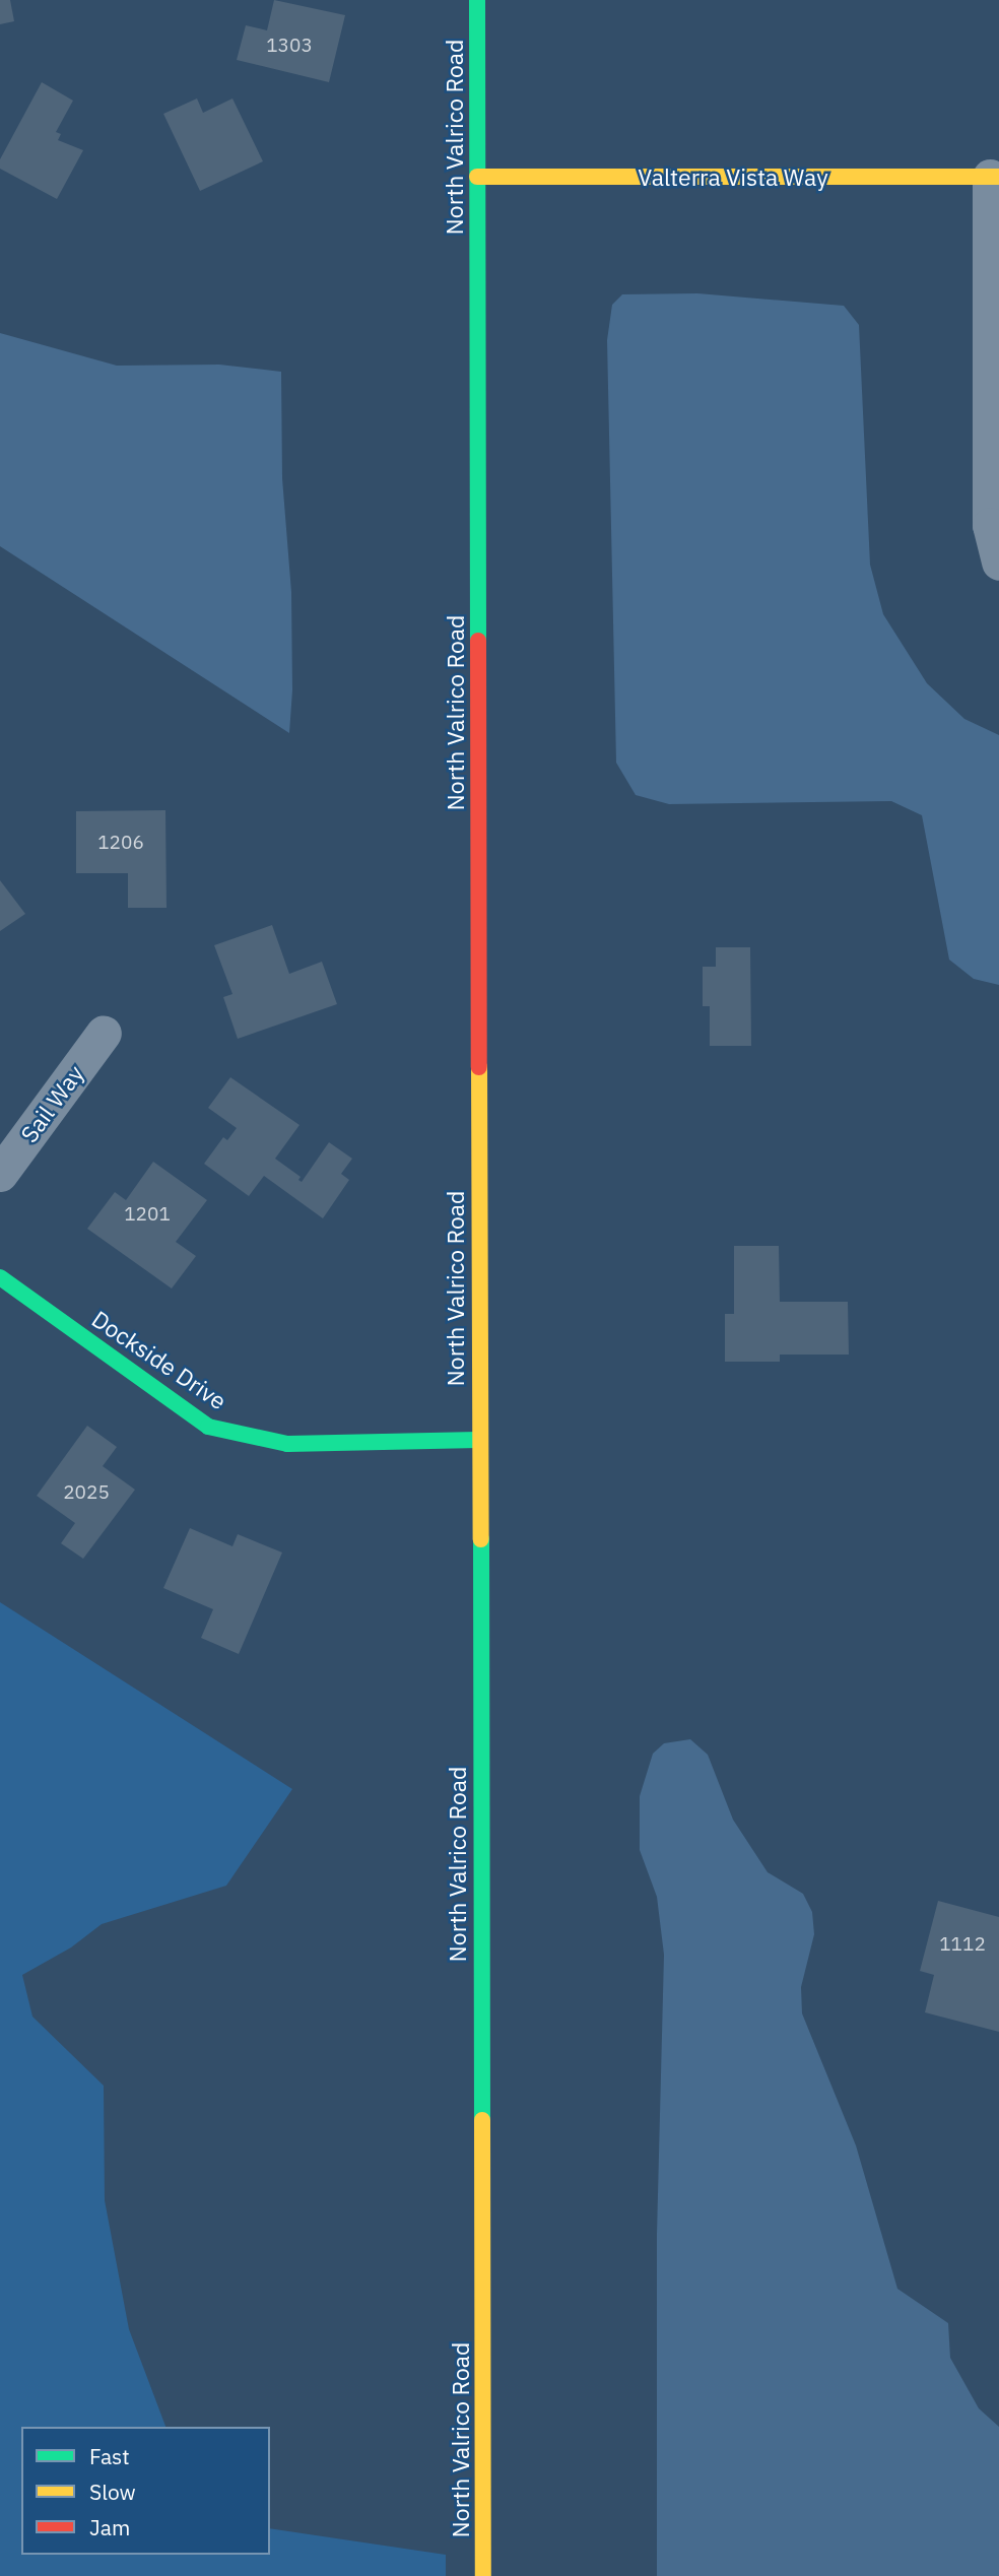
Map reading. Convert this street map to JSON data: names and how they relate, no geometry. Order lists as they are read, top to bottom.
{
  "streets": {
    "street": [
      "North Valrico Road",
      "Valterra Vista Way",
      "Sail Way",
      "Dockside Drive"
    ]
  },
  "crossings": [
    ["North Valrico Road", "Valterra Vista Way"],
    ["North Valrico Road", "Dockside Drive"]
  ],
  "house_numbers": [
    "1303",
    "1206",
    "1201",
    "2025",
    "1112"
  ],
  "legend": ["Fast", "Slow", "Jam"]
}
